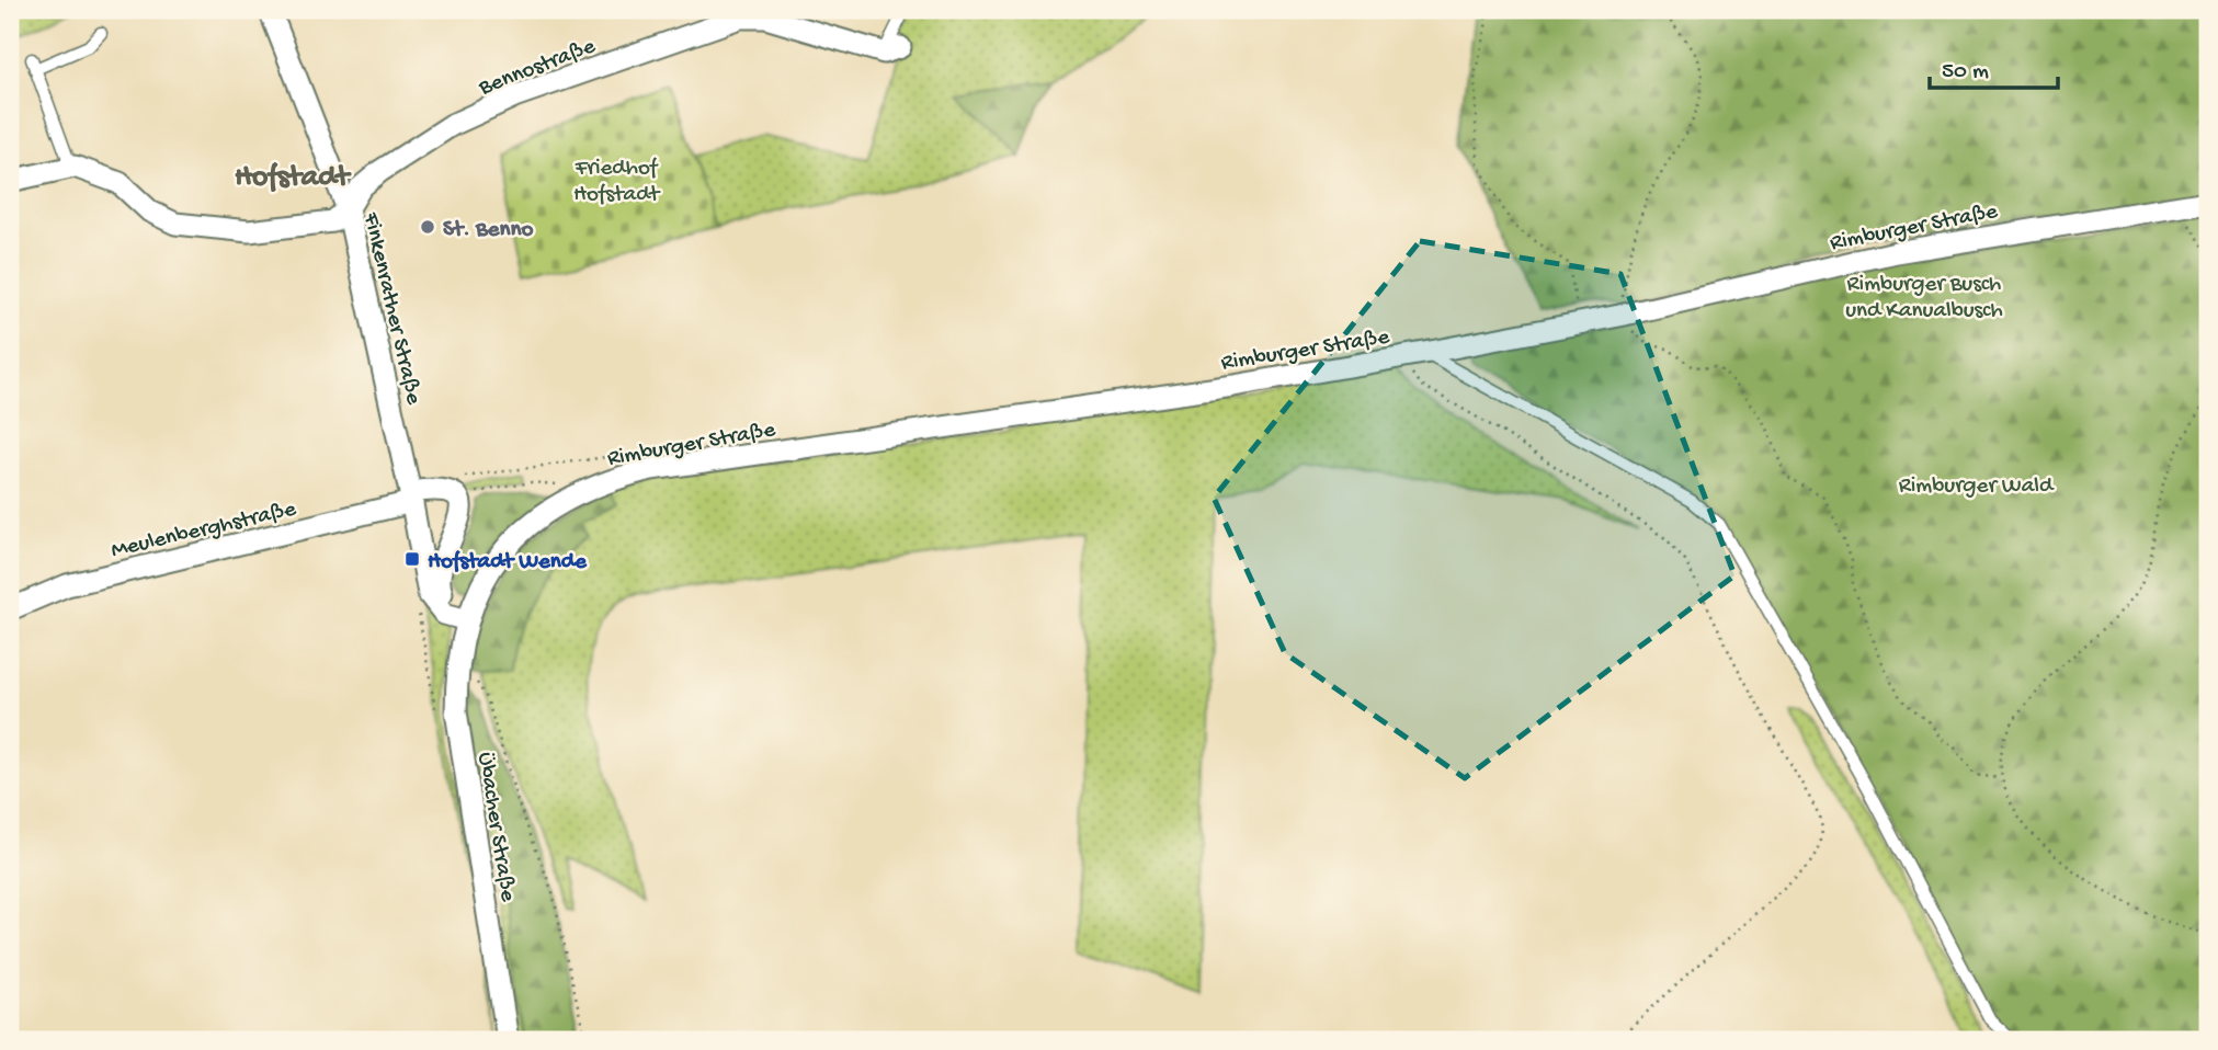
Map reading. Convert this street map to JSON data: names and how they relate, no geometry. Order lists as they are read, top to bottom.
{
  "streets": {
    "street": [
      "Bennostraße",
      "Rimburger Straße",
      "Finkenrather Straße",
      "Meulenberghstraße",
      "Übacher Straße"
    ]
  },
  "crossings": [
    ["Bennostraße", "Finkenrather Straße"],
    ["Rimburger Straße", "Finkenrather Straße"],
    ["Rimburger Straße", "Übacher Straße"],
    ["Finkenrather Straße", "Meulenberghstraße"],
    ["Finkenrather Straße", "Übacher Straße"]
  ],
  "districts": ["Hofstadt"],
  "parks": ["Friedhof Hofstadt", "Rimburger Busch und Kanualbusch", "Rimburger Wald"],
  "places": {
    "other": ["St. Benno"],
    "transit": ["Hofstadt Wende"]
  },
  "scale_bar": "50 m"
}
